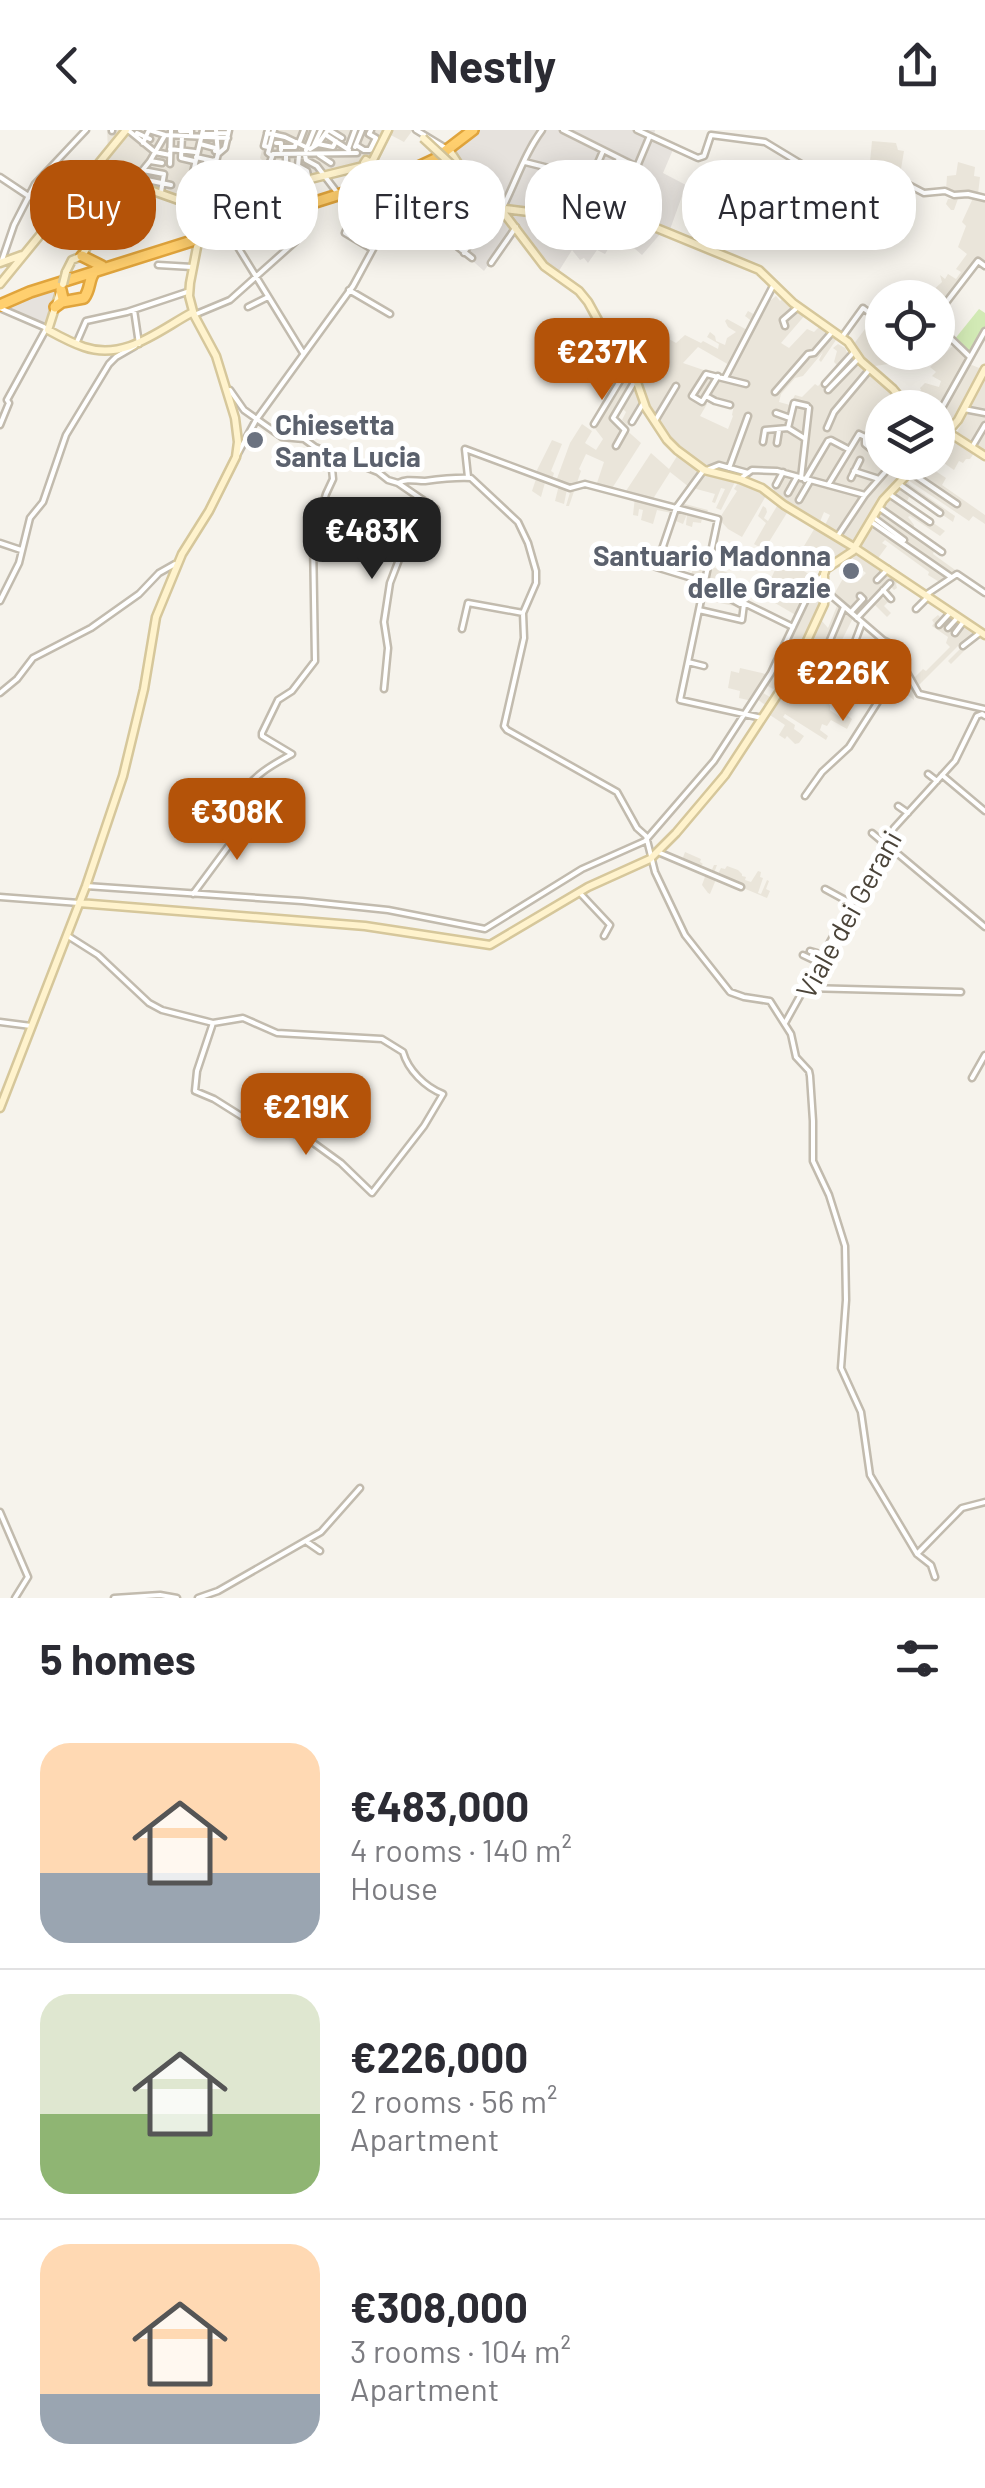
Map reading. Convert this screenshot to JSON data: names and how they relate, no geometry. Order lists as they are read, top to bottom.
{
  "streets": {
    "street": ["Viale dei Gerani"]
  },
  "places": ["Chiesetta Santa Lucia", "Santuario Madonna delle Grazie"],
  "page": {
    "header": "Nestly",
    "chip": [
      "Buy",
      "Rent",
      "Filters",
      "New",
      "Apartment"
    ],
    "price": [
      "€237K",
      "€483K",
      "€226K",
      "€308K",
      "€219K"
    ],
    "heading": "5 homes",
    "list": [
      {
        "name": "€483,000",
        "note": "4 rooms · 140 m² · House"
      },
      {
        "name": "€226,000",
        "note": "2 rooms · 56 m² · Apartment"
      },
      {
        "name": "€308,000",
        "note": "3 rooms · 104 m² · Apartment"
      }
    ]
  }
}
